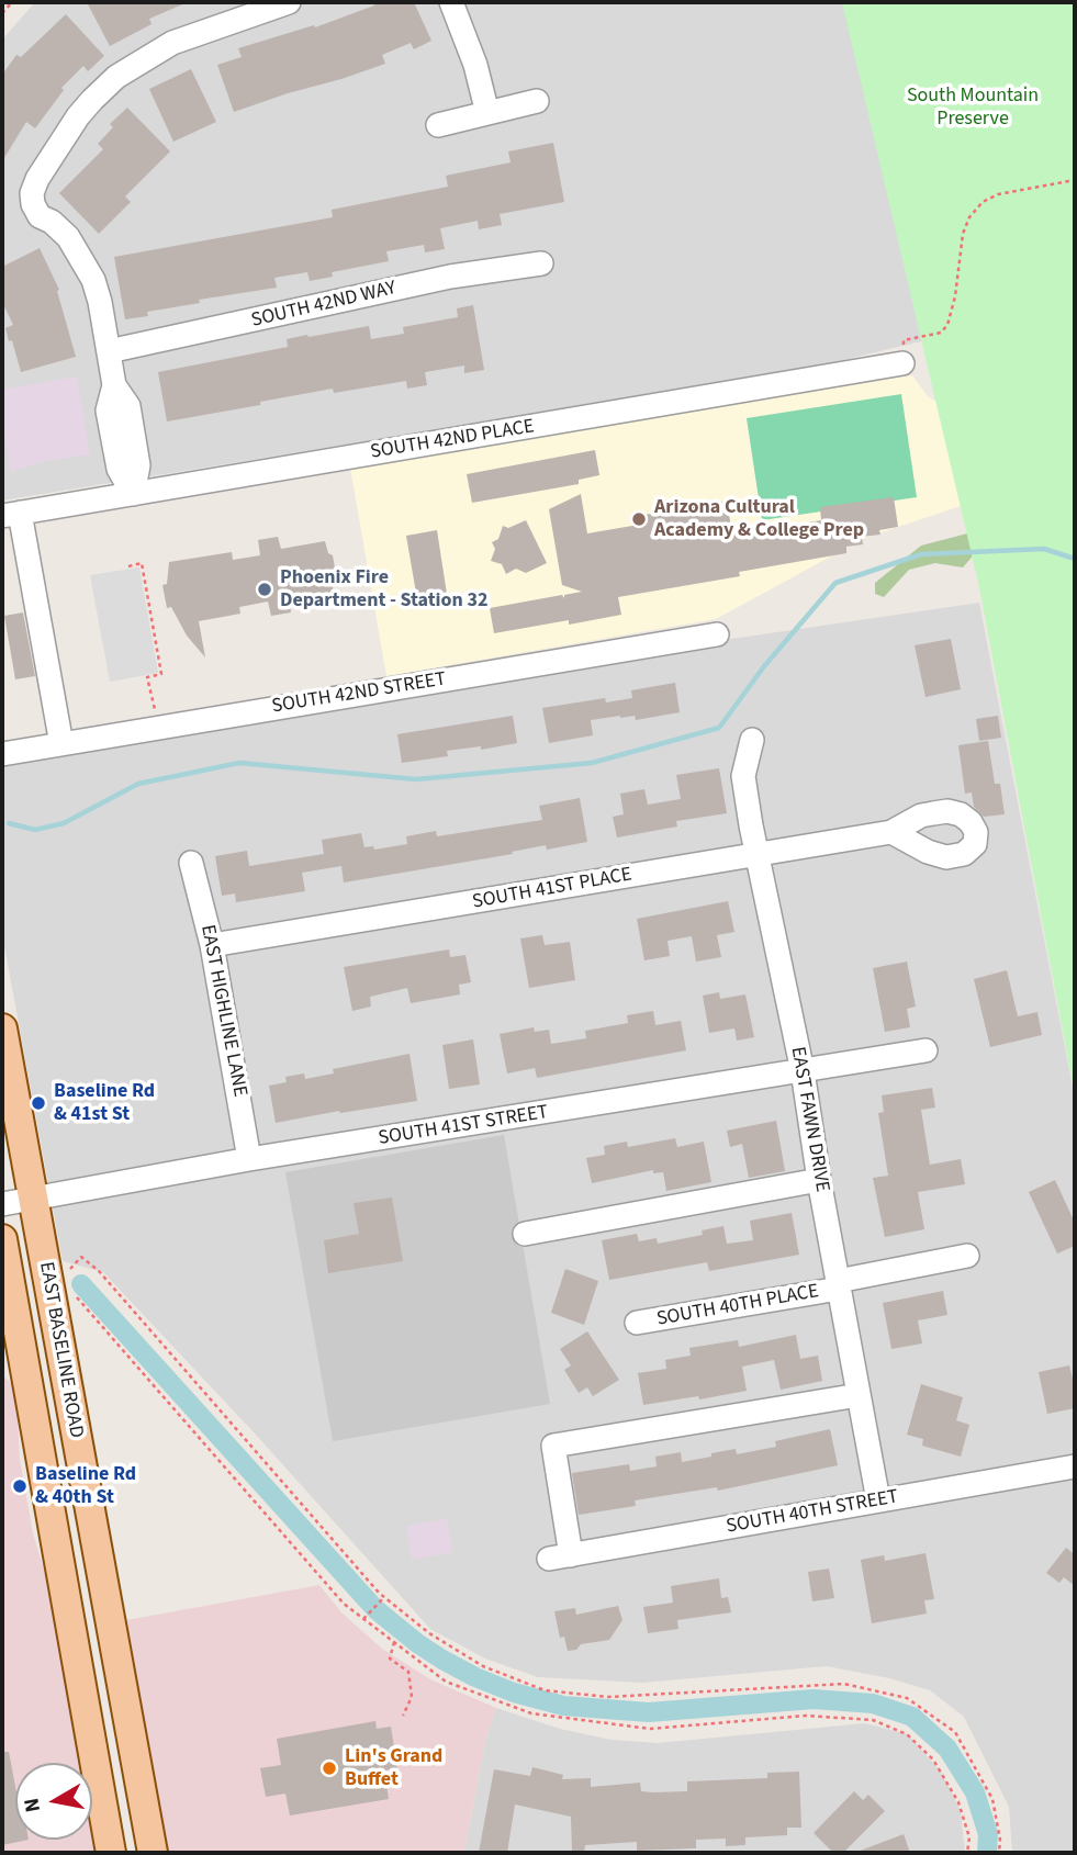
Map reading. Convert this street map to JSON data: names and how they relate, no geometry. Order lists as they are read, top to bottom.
{
  "streets": {
    "main road": ["EAST BASELINE ROAD"],
    "street": [
      "SOUTH 42ND WAY",
      "SOUTH 42ND PLACE",
      "SOUTH 42ND STREET",
      "SOUTH 41ST PLACE",
      "EAST HIGHLINE LANE",
      "EAST FAWN DRIVE",
      "SOUTH 41ST STREET",
      "SOUTH 40TH PLACE",
      "SOUTH 40TH STREET"
    ]
  },
  "crossings": [
    ["SOUTH 41ST PLACE", "EAST HIGHLINE LANE"],
    ["SOUTH 41ST PLACE", "EAST FAWN DRIVE"],
    ["EAST HIGHLINE LANE", "SOUTH 41ST STREET"],
    ["EAST FAWN DRIVE", "SOUTH 41ST STREET"],
    ["EAST FAWN DRIVE", "SOUTH 40TH PLACE"],
    ["EAST FAWN DRIVE", "SOUTH 40TH STREET"],
    ["SOUTH 41ST STREET", "EAST BASELINE ROAD"]
  ],
  "parks": ["South Mountain Preserve"],
  "places": [
    "Arizona Cultural Academy & College Prep",
    "Phoenix Fire Department - Station 32",
    "Baseline Rd & 41st St",
    "Baseline Rd & 40th St",
    "Lin's Grand Buffet"
  ],
  "north": "left"
}
